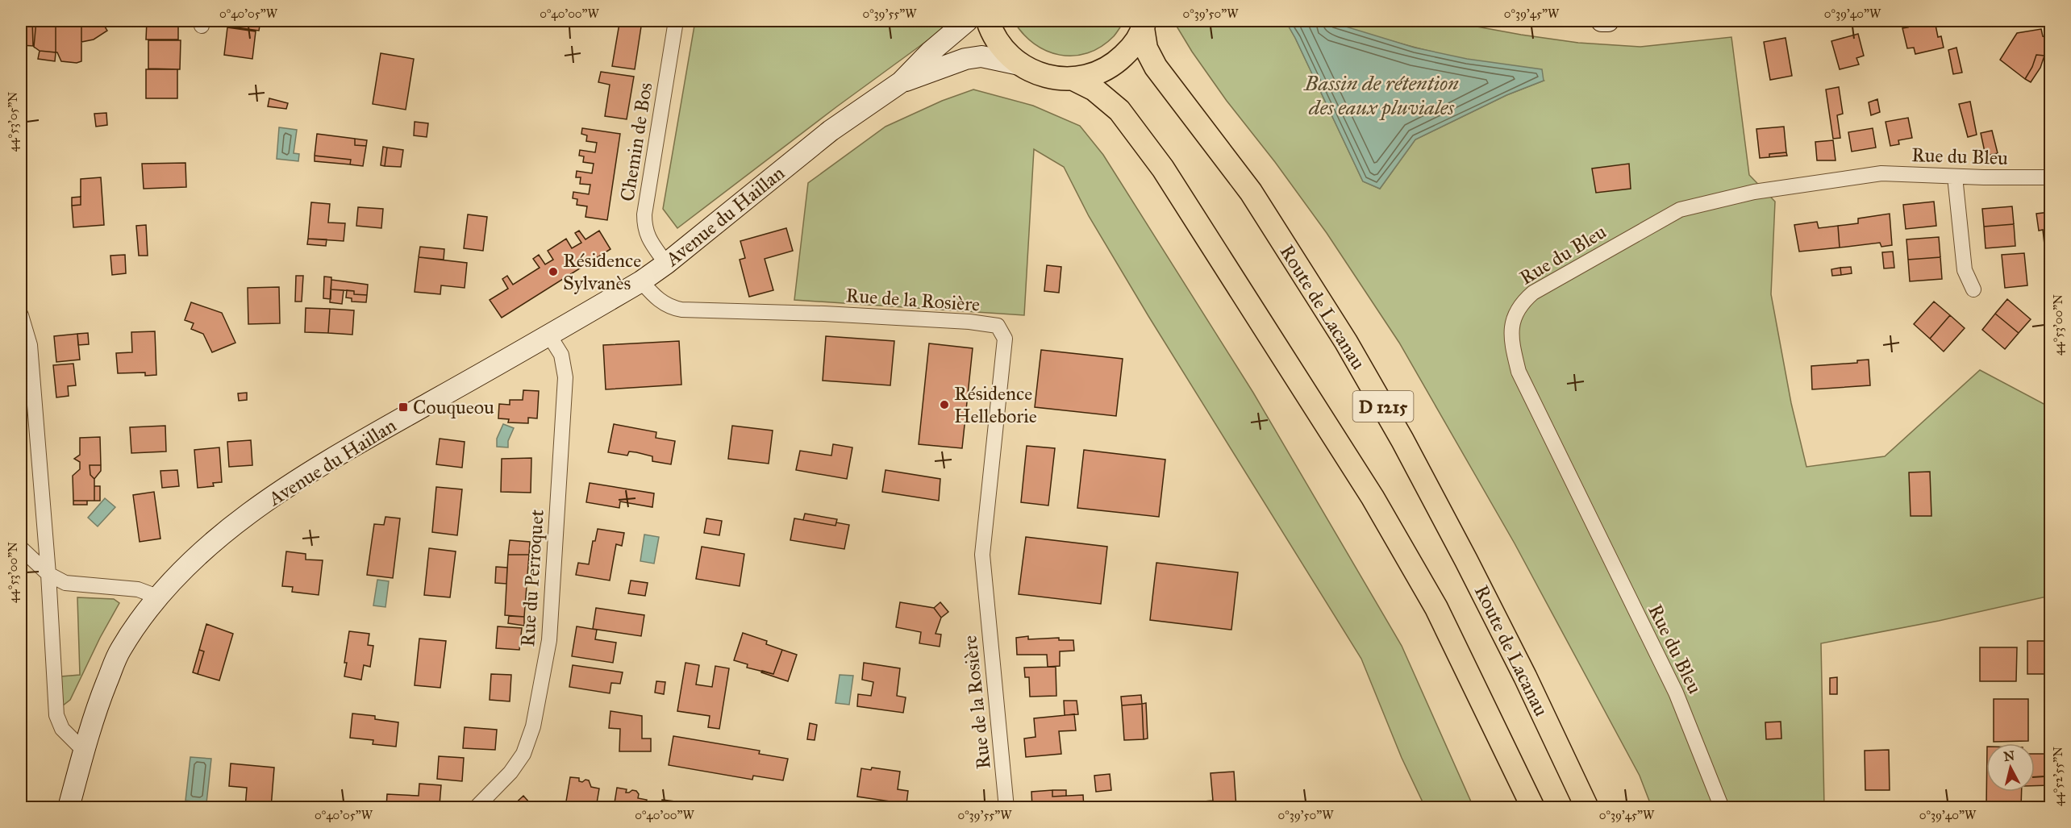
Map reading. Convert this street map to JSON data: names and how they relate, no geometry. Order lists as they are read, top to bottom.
{
  "streets": {
    "main road": ["Route de Lacanau", "D 1215"],
    "street": [
      "Chemin de Bos",
      "Rue du Bleu",
      "Avenue du Haillan",
      "Rue de la Rosière",
      "Rue du Perroquet"
    ]
  },
  "crossings": [
    ["Chemin de Bos", "Avenue du Haillan"],
    ["Avenue du Haillan", "Rue de la Rosière"],
    ["Avenue du Haillan", "Rue du Perroquet"]
  ],
  "water": ["Bassin de rétention des eaux pluviales"],
  "places": {
    "other": ["Résidence Sylvanès", "Résidence Helleborie"],
    "transit": ["Couqueou"]
  },
  "north": "top",
  "coordinates": [
    "0°40'05\"W",
    "0°40'00\"W",
    "0°39'55\"W",
    "0°39'50\"W",
    "0°39'45\"W",
    "0°39'40\"W",
    "44°53'05\"N",
    "44°53'00\"N",
    "44°52'55\"N"
  ]
}
